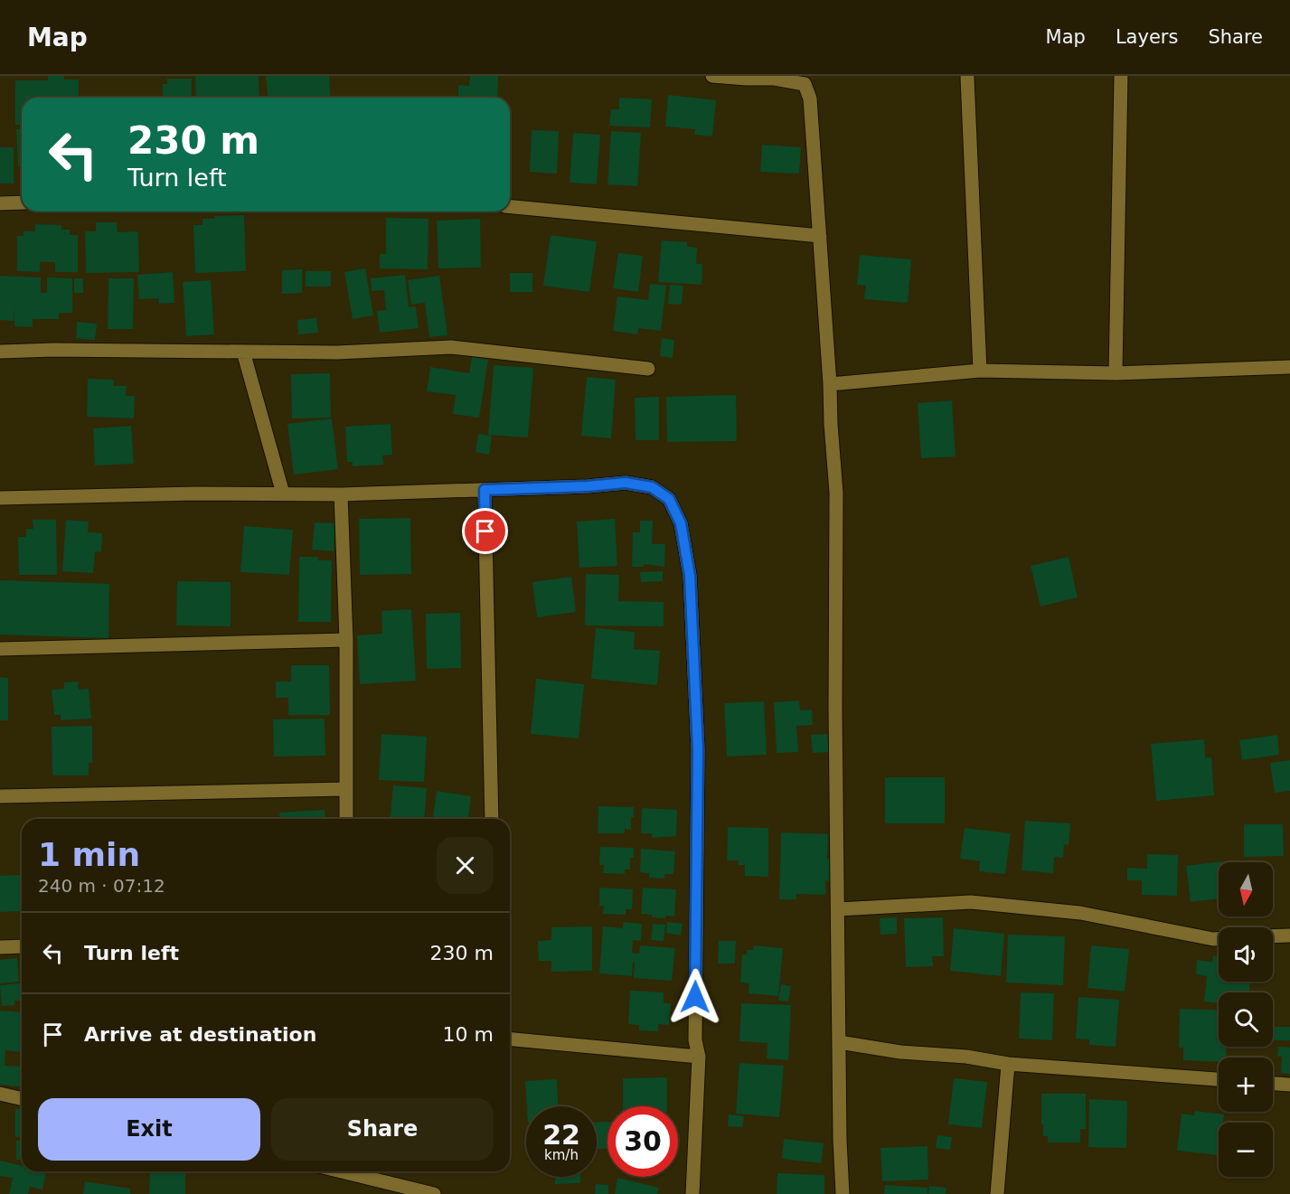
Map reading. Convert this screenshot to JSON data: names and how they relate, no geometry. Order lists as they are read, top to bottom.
{
  "north": "bottom",
  "page": {
    "header": "Map",
    "nav": ["Map", "Layers", "Share"],
    "turn": ["230 m", "Turn left"],
    "heading": ["1 min", "240 m · 07:12"],
    "map_buttons": ["+", "−"],
    "list": [
      {
        "name": "Turn left",
        "value": "230 m"
      },
      {
        "name": "Arrive at destination",
        "value": "10 m"
      }
    ],
    "buttons": ["Exit", "Share"],
    "speed": "22 km/h",
    "limit": "30"
  }
}
